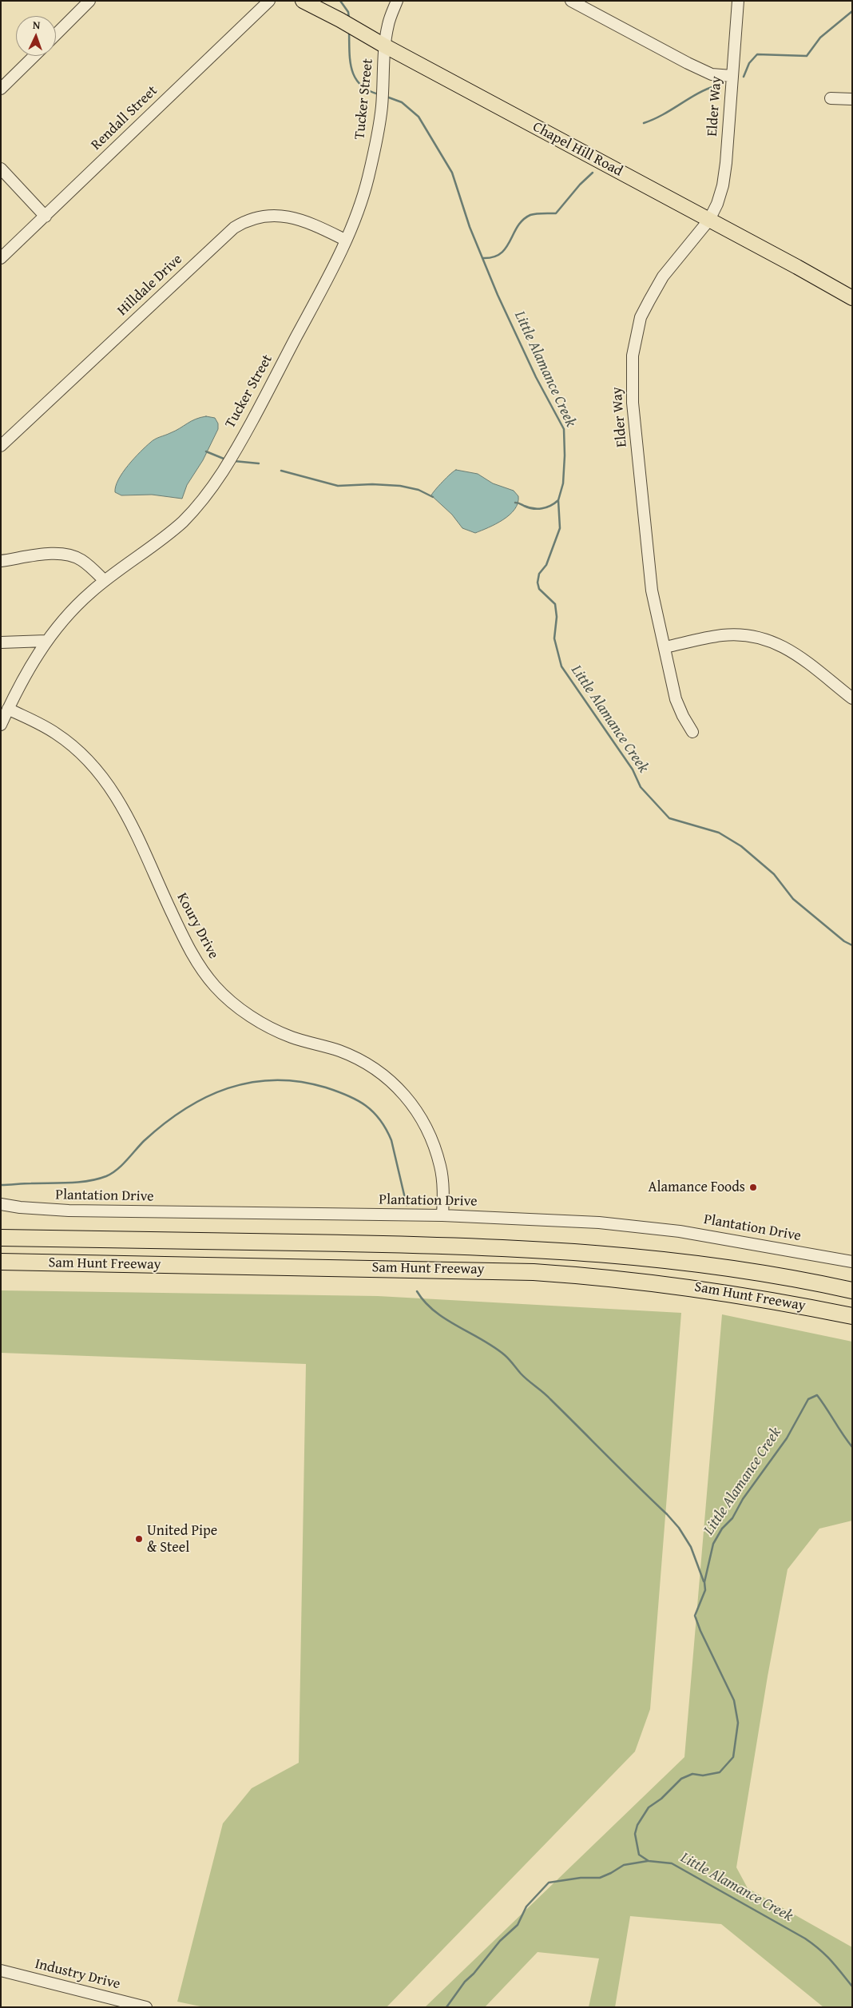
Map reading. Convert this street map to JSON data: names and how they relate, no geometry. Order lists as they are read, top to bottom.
{
  "streets": {
    "highway": ["Sam Hunt Freeway"],
    "main road": ["Chapel Hill Road"],
    "street": [
      "Tucker Street",
      "Elder Way",
      "Rendall Street",
      "Hilldale Drive",
      "Koury Drive",
      "Plantation Drive",
      "Industry Drive"
    ]
  },
  "crossings": [
    ["Tucker Street", "Chapel Hill Road"],
    ["Tucker Street", "Hilldale Drive"],
    ["Tucker Street", "Koury Drive"],
    ["Elder Way", "Chapel Hill Road"],
    ["Koury Drive", "Plantation Drive"]
  ],
  "water": ["Little Alamance Creek"],
  "places": ["Alamance Foods", "United Pipe & Steel"],
  "north": "top"
}
